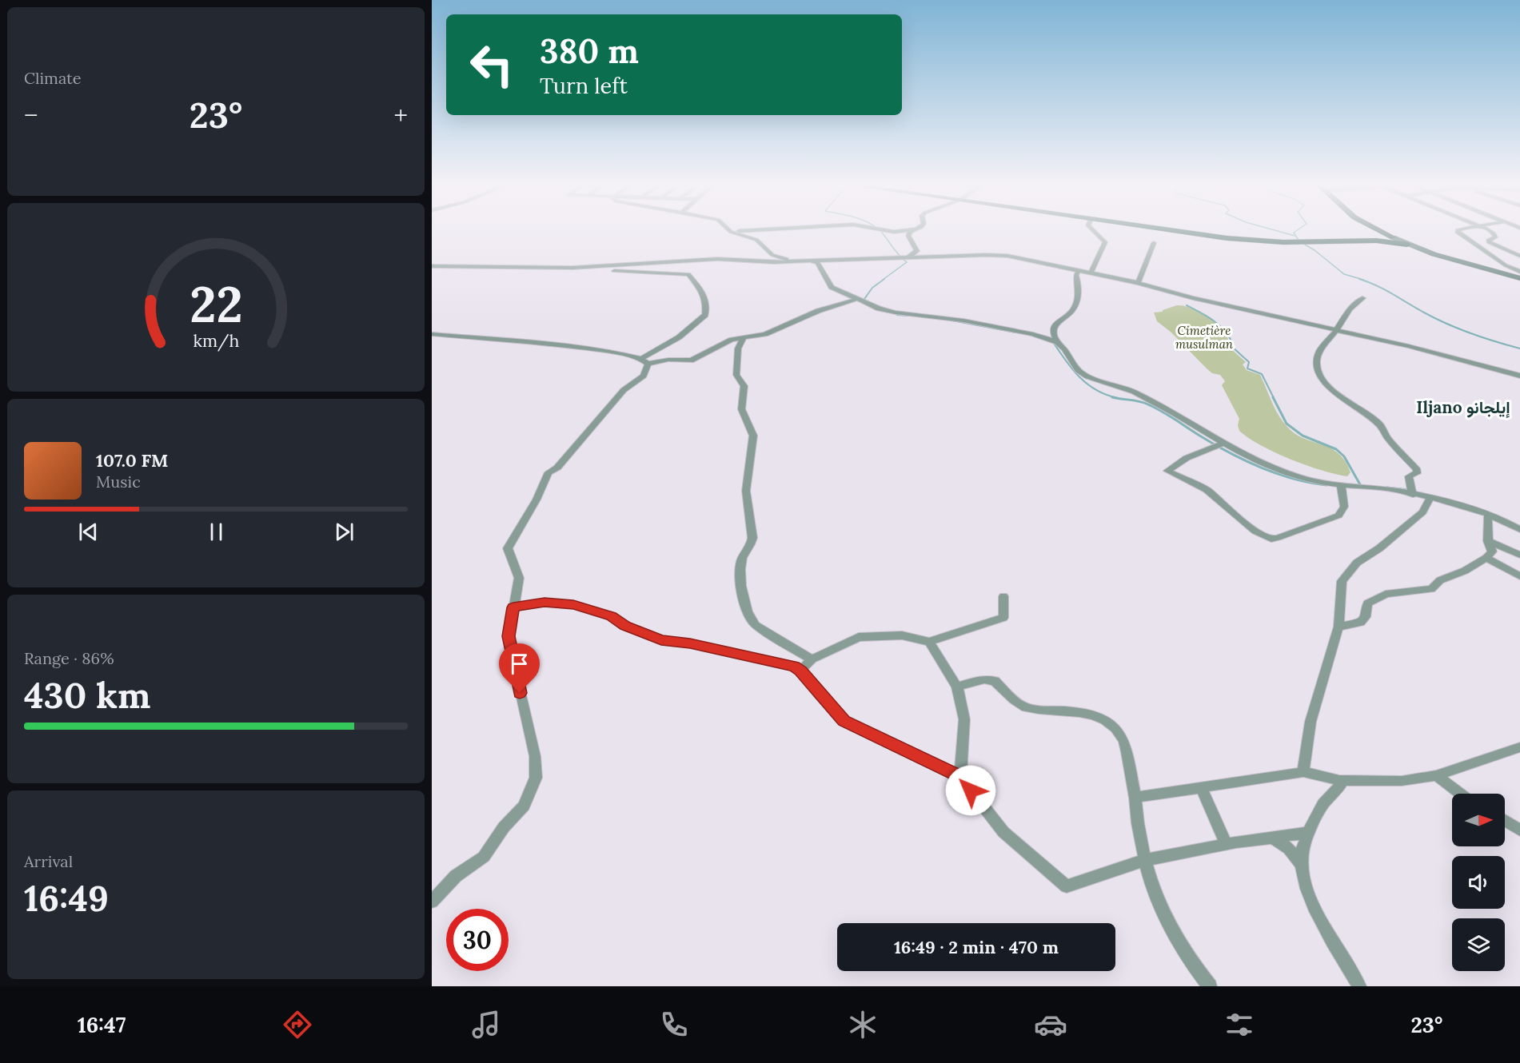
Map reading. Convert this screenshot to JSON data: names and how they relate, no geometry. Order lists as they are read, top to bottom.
{
  "districts": ["Iljano إيلجانو"],
  "parks": ["Cimetière musulman"],
  "north": "right",
  "page": {
    "tile": [
      "Climate",
      ["Range · 86%", "430 km"],
      ["Arrival", "16:49"]
    ],
    "turn": ["380 m", "Turn left"],
    "heat": ["−", "23°", "+"],
    "song": ["107.0 FM", "Music"],
    "limit": "30",
    "trip": "16:49 · 2 min · 470 m",
    "tabs": ["16:47", "23°"],
    "gauge": ["22", "km/h"]
  }
}
